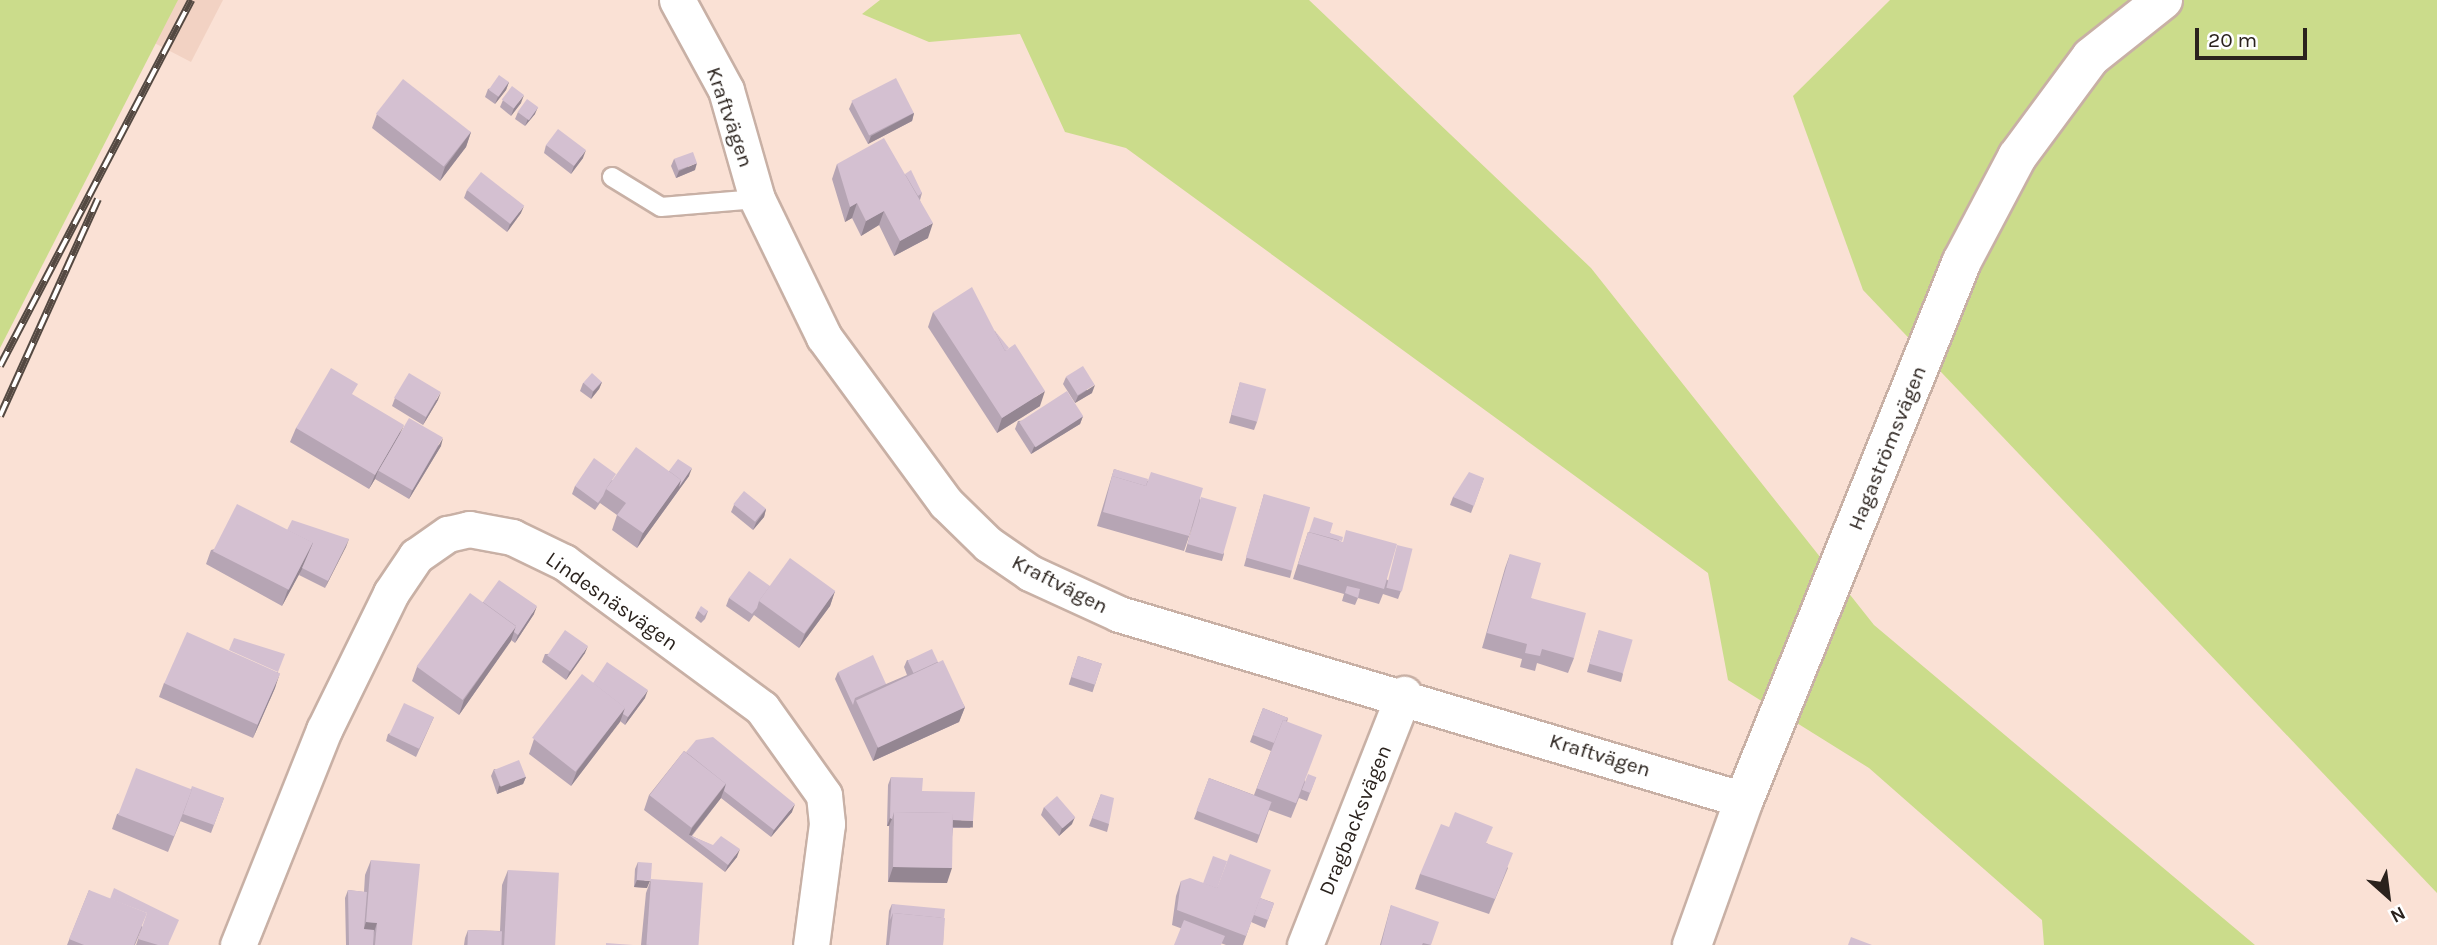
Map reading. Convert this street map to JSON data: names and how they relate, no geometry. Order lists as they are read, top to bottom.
{
  "streets": {
    "street": [
      "Kraftvägen",
      "Hagaströmsvägen",
      "Lindesnäsvägen",
      "Dragbacksvägen"
    ]
  },
  "crossings": [
    ["Kraftvägen", "Hagaströmsvägen"],
    ["Kraftvägen", "Dragbacksvägen"]
  ],
  "scale_bar": "20 m",
  "north": "bottom right"
}
